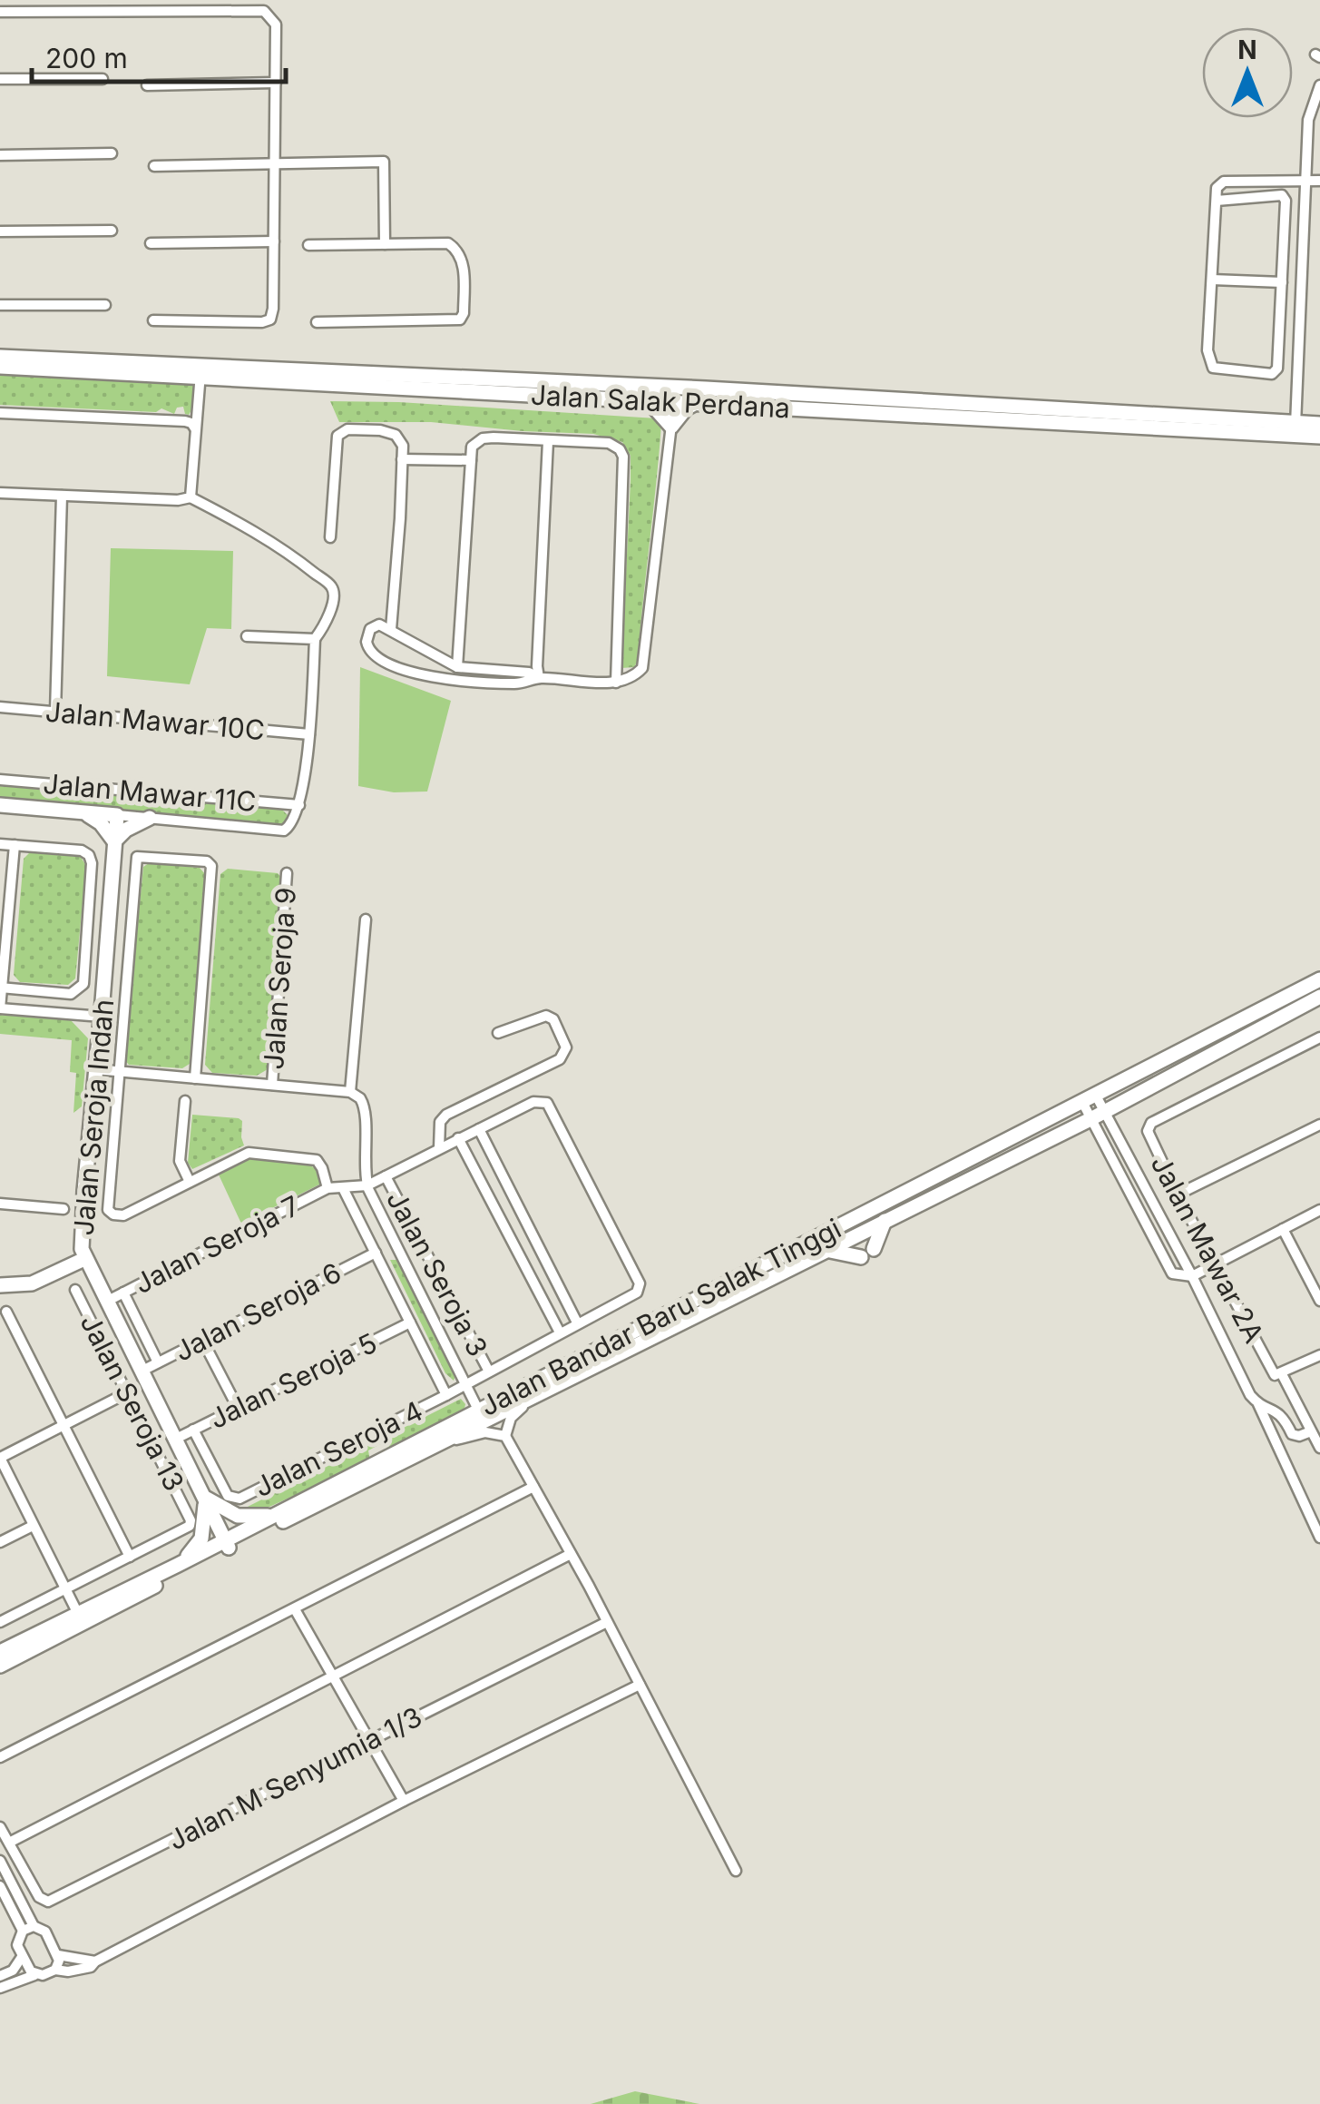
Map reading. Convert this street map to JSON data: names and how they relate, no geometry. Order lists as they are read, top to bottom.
{
  "streets": {
    "street": [
      "Jalan Salak Perdana",
      "Jalan Mawar 10C",
      "Jalan Mawar 11C",
      "Jalan Seroja 9",
      "Jalan Seroja Indah",
      "Jalan Seroja 7",
      "Jalan Mawar 2A",
      "Jalan Seroja 3",
      "Jalan Seroja 6",
      "Jalan Bandar Baru Salak Tinggi",
      "Jalan Seroja 5",
      "Jalan Seroja 13",
      "Jalan Seroja 4",
      "Jalan M Senyumia 1/3"
    ]
  },
  "crossings": [
    ["Jalan Seroja Indah", "Jalan Seroja 7"],
    ["Jalan Seroja Indah", "Jalan Seroja 6"],
    ["Jalan Seroja Indah", "Jalan Bandar Baru Salak Tinggi"],
    ["Jalan Seroja Indah", "Jalan Seroja 5"],
    ["Jalan Seroja 3", "Jalan Seroja 4"],
    ["Jalan Seroja 5", "Jalan Seroja 4"]
  ],
  "scale_bar": "200 m",
  "north": "top"
}
